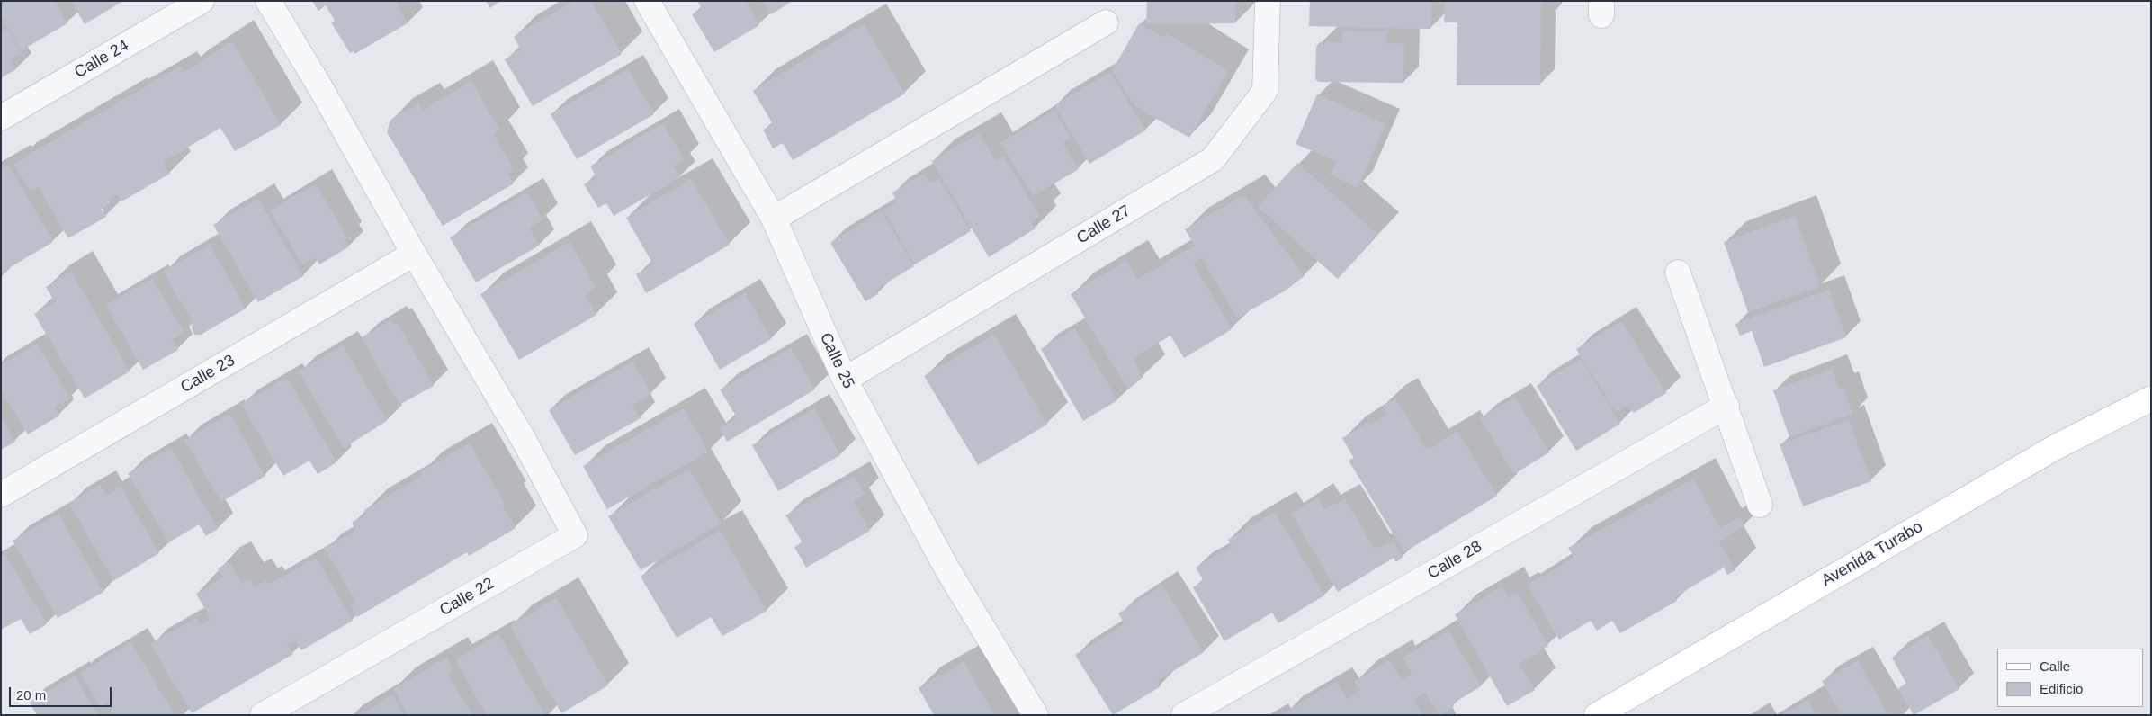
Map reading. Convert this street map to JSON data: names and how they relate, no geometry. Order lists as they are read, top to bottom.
{
  "streets": {
    "street": [
      "Calle 24",
      "Calle 27",
      "Calle 25",
      "Calle 23",
      "Avenida Turabo",
      "Calle 28",
      "Calle 22"
    ]
  },
  "crossings": [
    ["Calle 27", "Calle 25"],
    ["Calle 23", "Calle 22"]
  ],
  "legend": ["Calle", "Edificio"],
  "scale_bar": "20 m"
}
